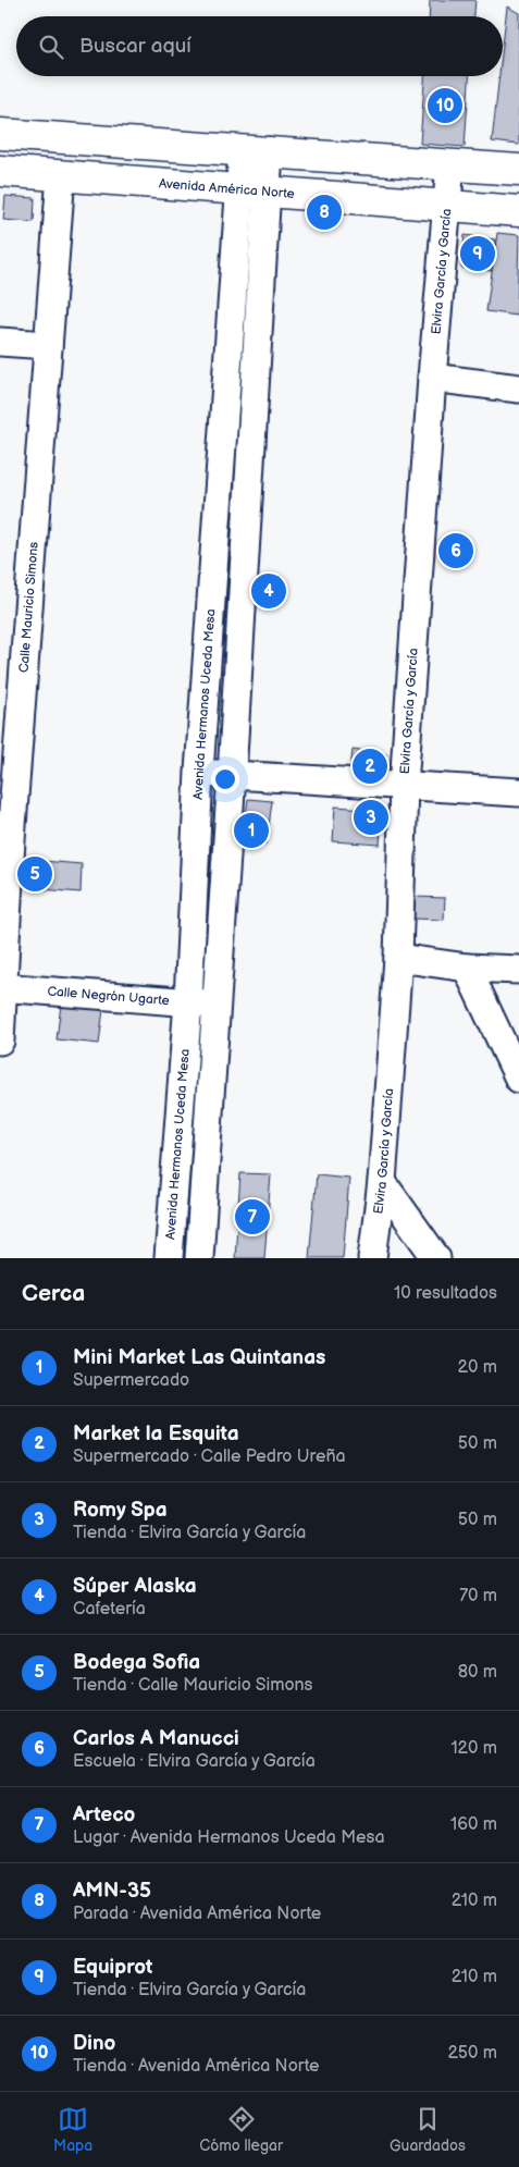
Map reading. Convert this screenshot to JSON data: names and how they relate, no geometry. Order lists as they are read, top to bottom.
{
  "streets": {
    "main road": ["Avenida América Norte"],
    "street": [
      "Elvira García y García",
      "Calle Mauricio Simons",
      "Avenida Hermanos Uceda Mesa",
      "Calle Negrón Ugarte"
    ]
  },
  "crossings": [
    ["Avenida América Norte", "Elvira García y García"],
    ["Avenida América Norte", "Calle Mauricio Simons"],
    ["Avenida América Norte", "Avenida Hermanos Uceda Mesa"],
    ["Calle Mauricio Simons", "Calle Negrón Ugarte"],
    ["Avenida Hermanos Uceda Mesa", "Calle Negrón Ugarte"]
  ],
  "page": {
    "search": "Buscar aquí",
    "pins": [
      "10",
      "8",
      "9",
      "6",
      "4",
      "2",
      "3",
      "1",
      "5",
      "7"
    ],
    "heading": ["Cerca", "10 resultados"],
    "list": [
      {
        "mark": "1",
        "name": "Mini Market Las Quintanas",
        "note": "Supermercado",
        "value": "20 m"
      },
      {
        "mark": "2",
        "name": "Market la Esquita",
        "note": "Supermercado · Calle Pedro Ureña",
        "value": "50 m"
      },
      {
        "mark": "3",
        "name": "Romy Spa",
        "note": "Tienda · Elvira García y García",
        "value": "50 m"
      },
      {
        "mark": "4",
        "name": "Súper Alaska",
        "note": "Cafetería",
        "value": "70 m"
      },
      {
        "mark": "5",
        "name": "Bodega Sofia",
        "note": "Tienda · Calle Mauricio Simons",
        "value": "80 m"
      },
      {
        "mark": "6",
        "name": "Carlos A Manucci",
        "note": "Escuela · Elvira García y García",
        "value": "120 m"
      },
      {
        "mark": "7",
        "name": "Arteco",
        "note": "Lugar · Avenida Hermanos Uceda Mesa",
        "value": "160 m"
      },
      {
        "mark": "8",
        "name": "AMN-35",
        "note": "Parada · Avenida América Norte",
        "value": "210 m"
      },
      {
        "mark": "9",
        "name": "Equiprot",
        "note": "Tienda · Elvira García y García",
        "value": "210 m"
      },
      {
        "mark": "10",
        "name": "Dino",
        "note": "Tienda · Avenida América Norte",
        "value": "250 m"
      }
    ],
    "nav": ["Mapa", "Cómo llegar", "Guardados"]
  }
}
